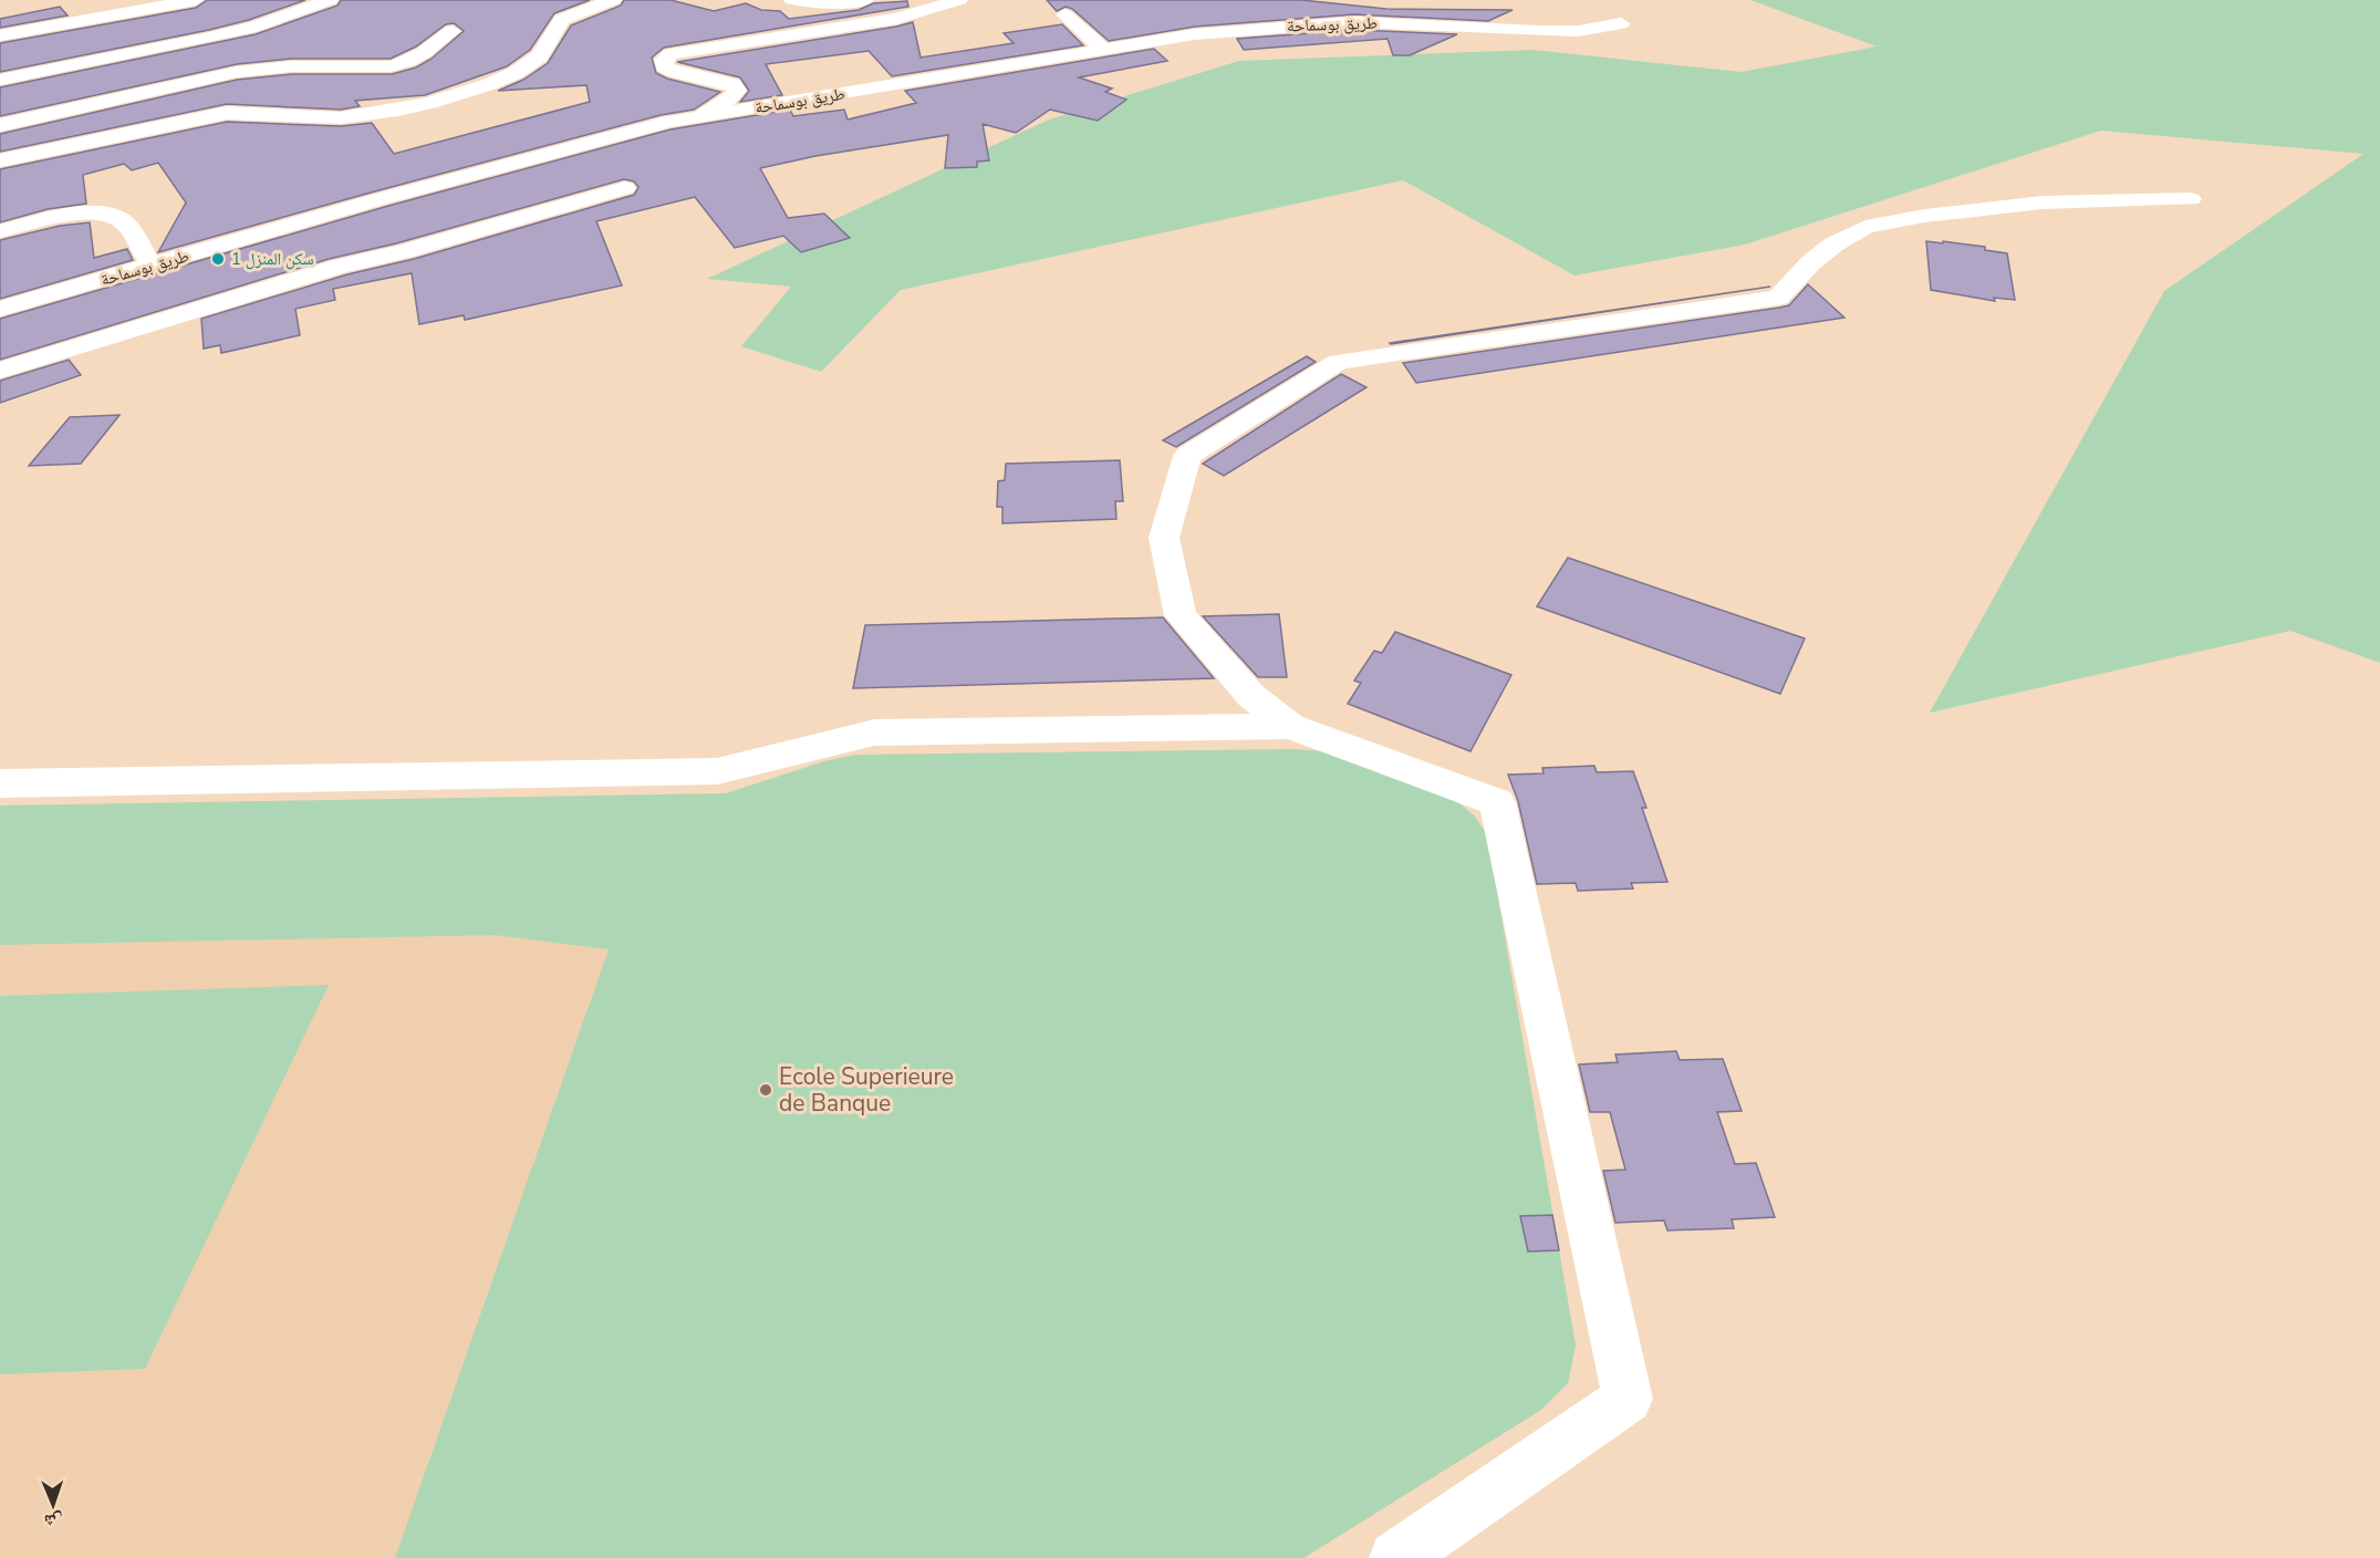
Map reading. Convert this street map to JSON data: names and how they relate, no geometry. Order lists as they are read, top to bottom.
{
  "streets": {
    "street": ["طريق بوسماحة"]
  },
  "places": ["سكن المنزل 1", "Ecole Superieure de Banque"],
  "north": "bottom"
}
